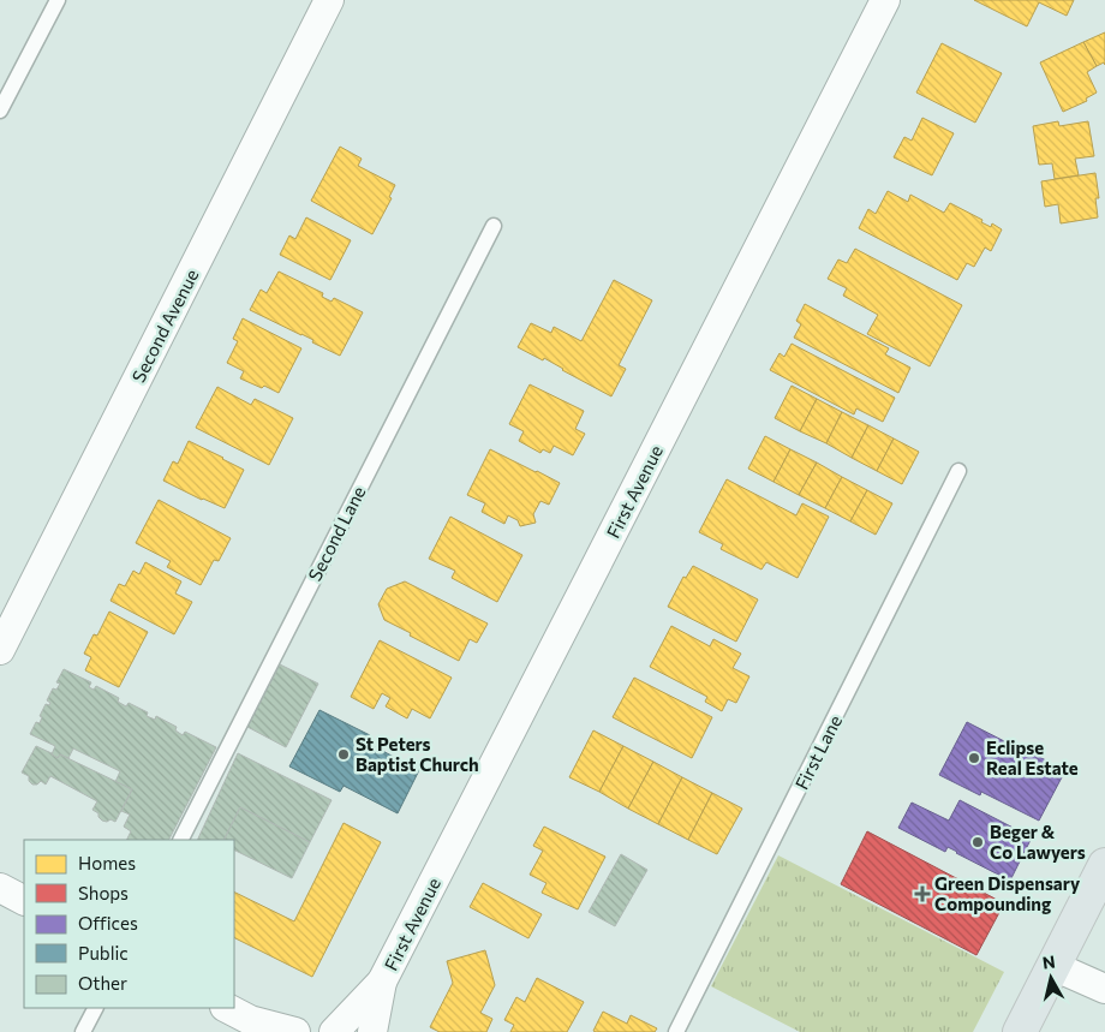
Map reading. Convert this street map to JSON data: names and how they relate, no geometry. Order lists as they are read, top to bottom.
{
  "streets": {
    "street": ["Second Avenue", "First Avenue"],
    "lane": ["Second Lane", "First Lane"]
  },
  "places": {
    "other": ["St Peters Baptist Church", "Eclipse Real Estate", "Beger & Co Lawyers"],
    "health": ["Green Dispensary Compounding"]
  },
  "legend": [
    "Homes",
    "Shops",
    "Offices",
    "Public",
    "Other"
  ],
  "north": "top"
}
